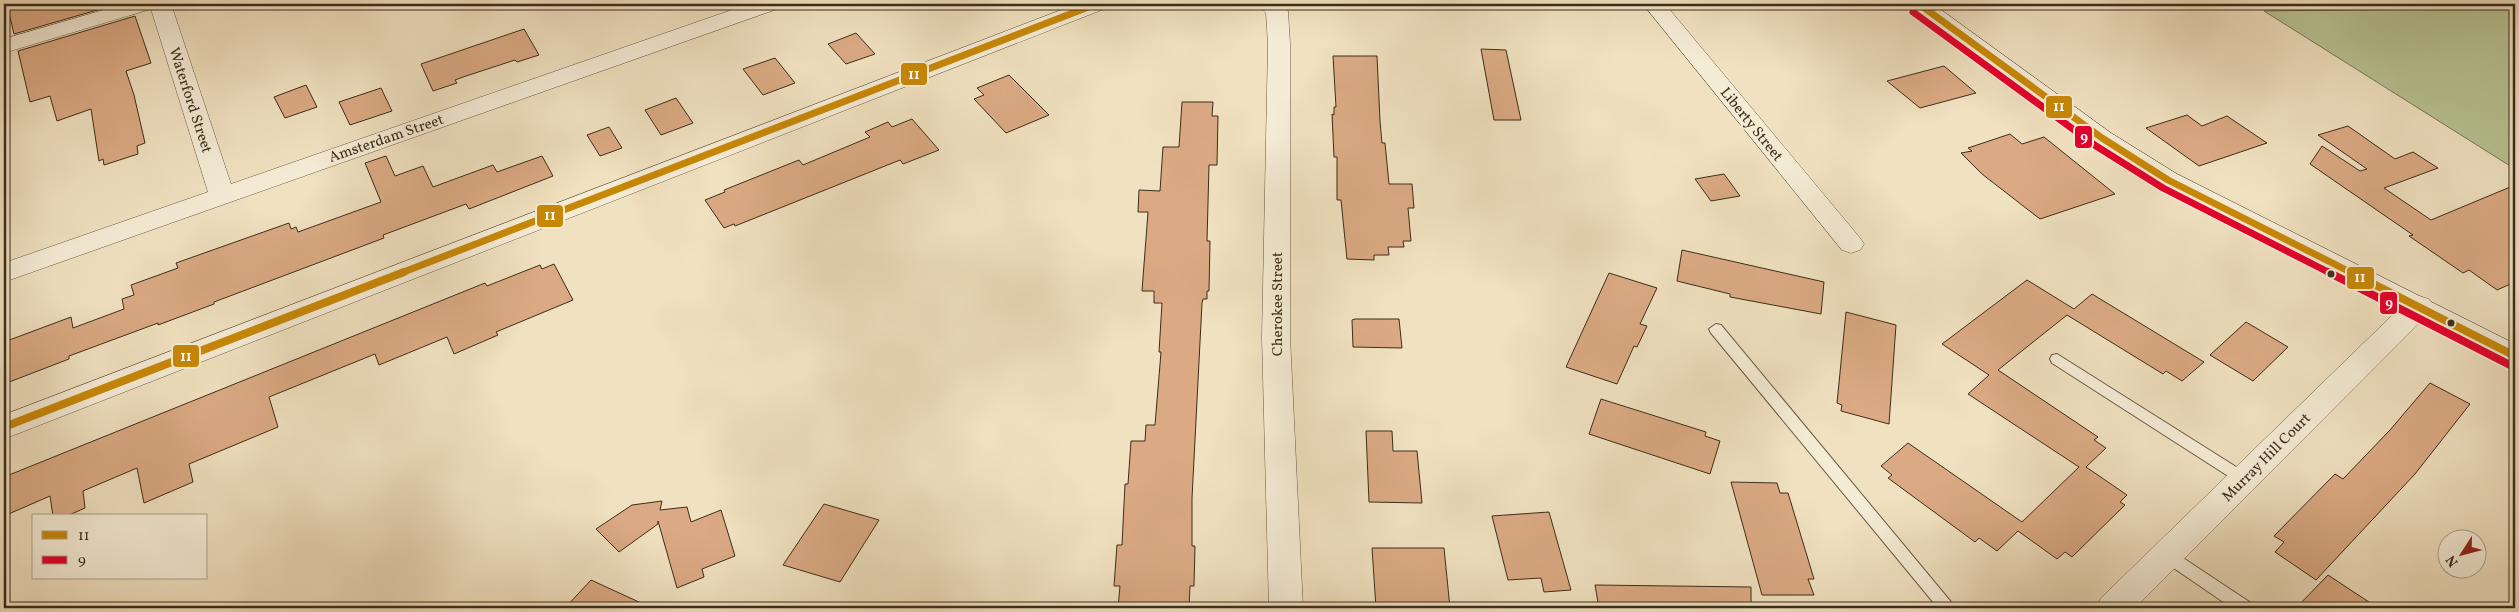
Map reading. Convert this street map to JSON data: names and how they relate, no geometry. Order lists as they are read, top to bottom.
{
  "streets": {
    "street": [
      "Waterford Street",
      "Liberty Street",
      "Amsterdam Street",
      "Cherokee Street",
      "Murray Hill Court"
    ]
  },
  "crossings": [
    ["Waterford Street", "Amsterdam Street"]
  ],
  "lines": ["transit line 11", "transit line 9"],
  "legend": ["11", "9"],
  "north": "bottom left"
}
